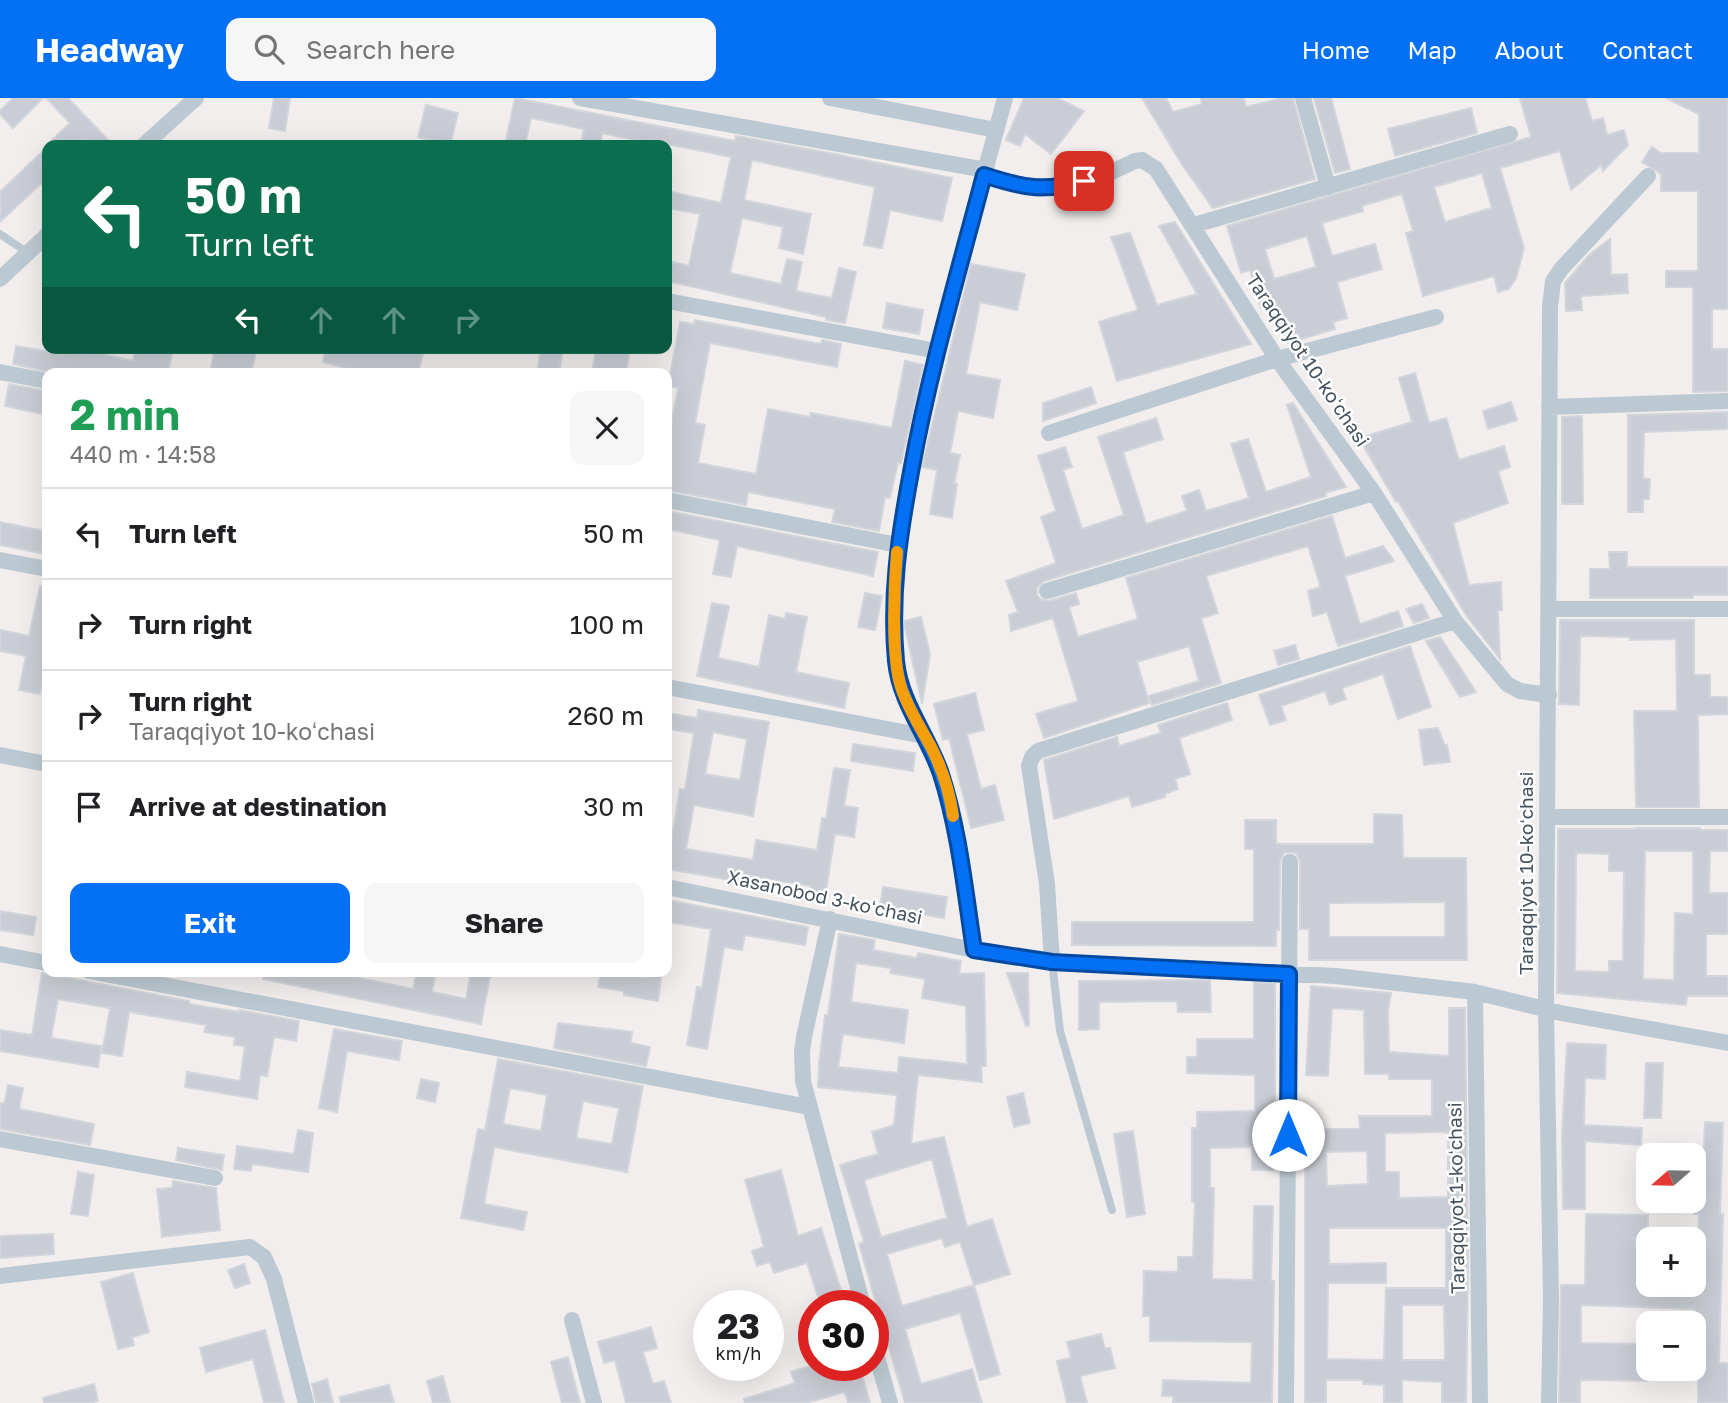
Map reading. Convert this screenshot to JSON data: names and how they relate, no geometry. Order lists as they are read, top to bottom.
{
  "streets": {
    "street": ["Taraqqiyot 10-koʻchasi", "Xasanobod 3-koʻchasi", "Taraqqiyot 1-koʻchasi"]
  },
  "crossings": [
    ["Taraqqiyot 10-koʻchasi", "Xasanobod 3-koʻchasi"],
    ["Xasanobod 3-koʻchasi", "Taraqqiyot 1-koʻchasi"]
  ],
  "north": "left",
  "page": {
    "header": "Headway",
    "search": "Search here",
    "nav": [
      "Home",
      "Map",
      "About",
      "Contact"
    ],
    "turn": ["50 m", "Turn left"],
    "heading": ["2 min", "440 m · 14:58"],
    "list": [
      {
        "name": "Turn left",
        "value": "50 m"
      },
      {
        "name": "Turn right",
        "value": "100 m"
      },
      {
        "name": "Turn right",
        "note": "Taraqqiyot 10-koʻchasi",
        "value": "260 m"
      },
      {
        "name": "Arrive at destination",
        "value": "30 m"
      }
    ],
    "buttons": ["Exit", "Share"],
    "map_buttons": ["+", "−"],
    "speed": "23 km/h",
    "limit": "30"
  }
}
